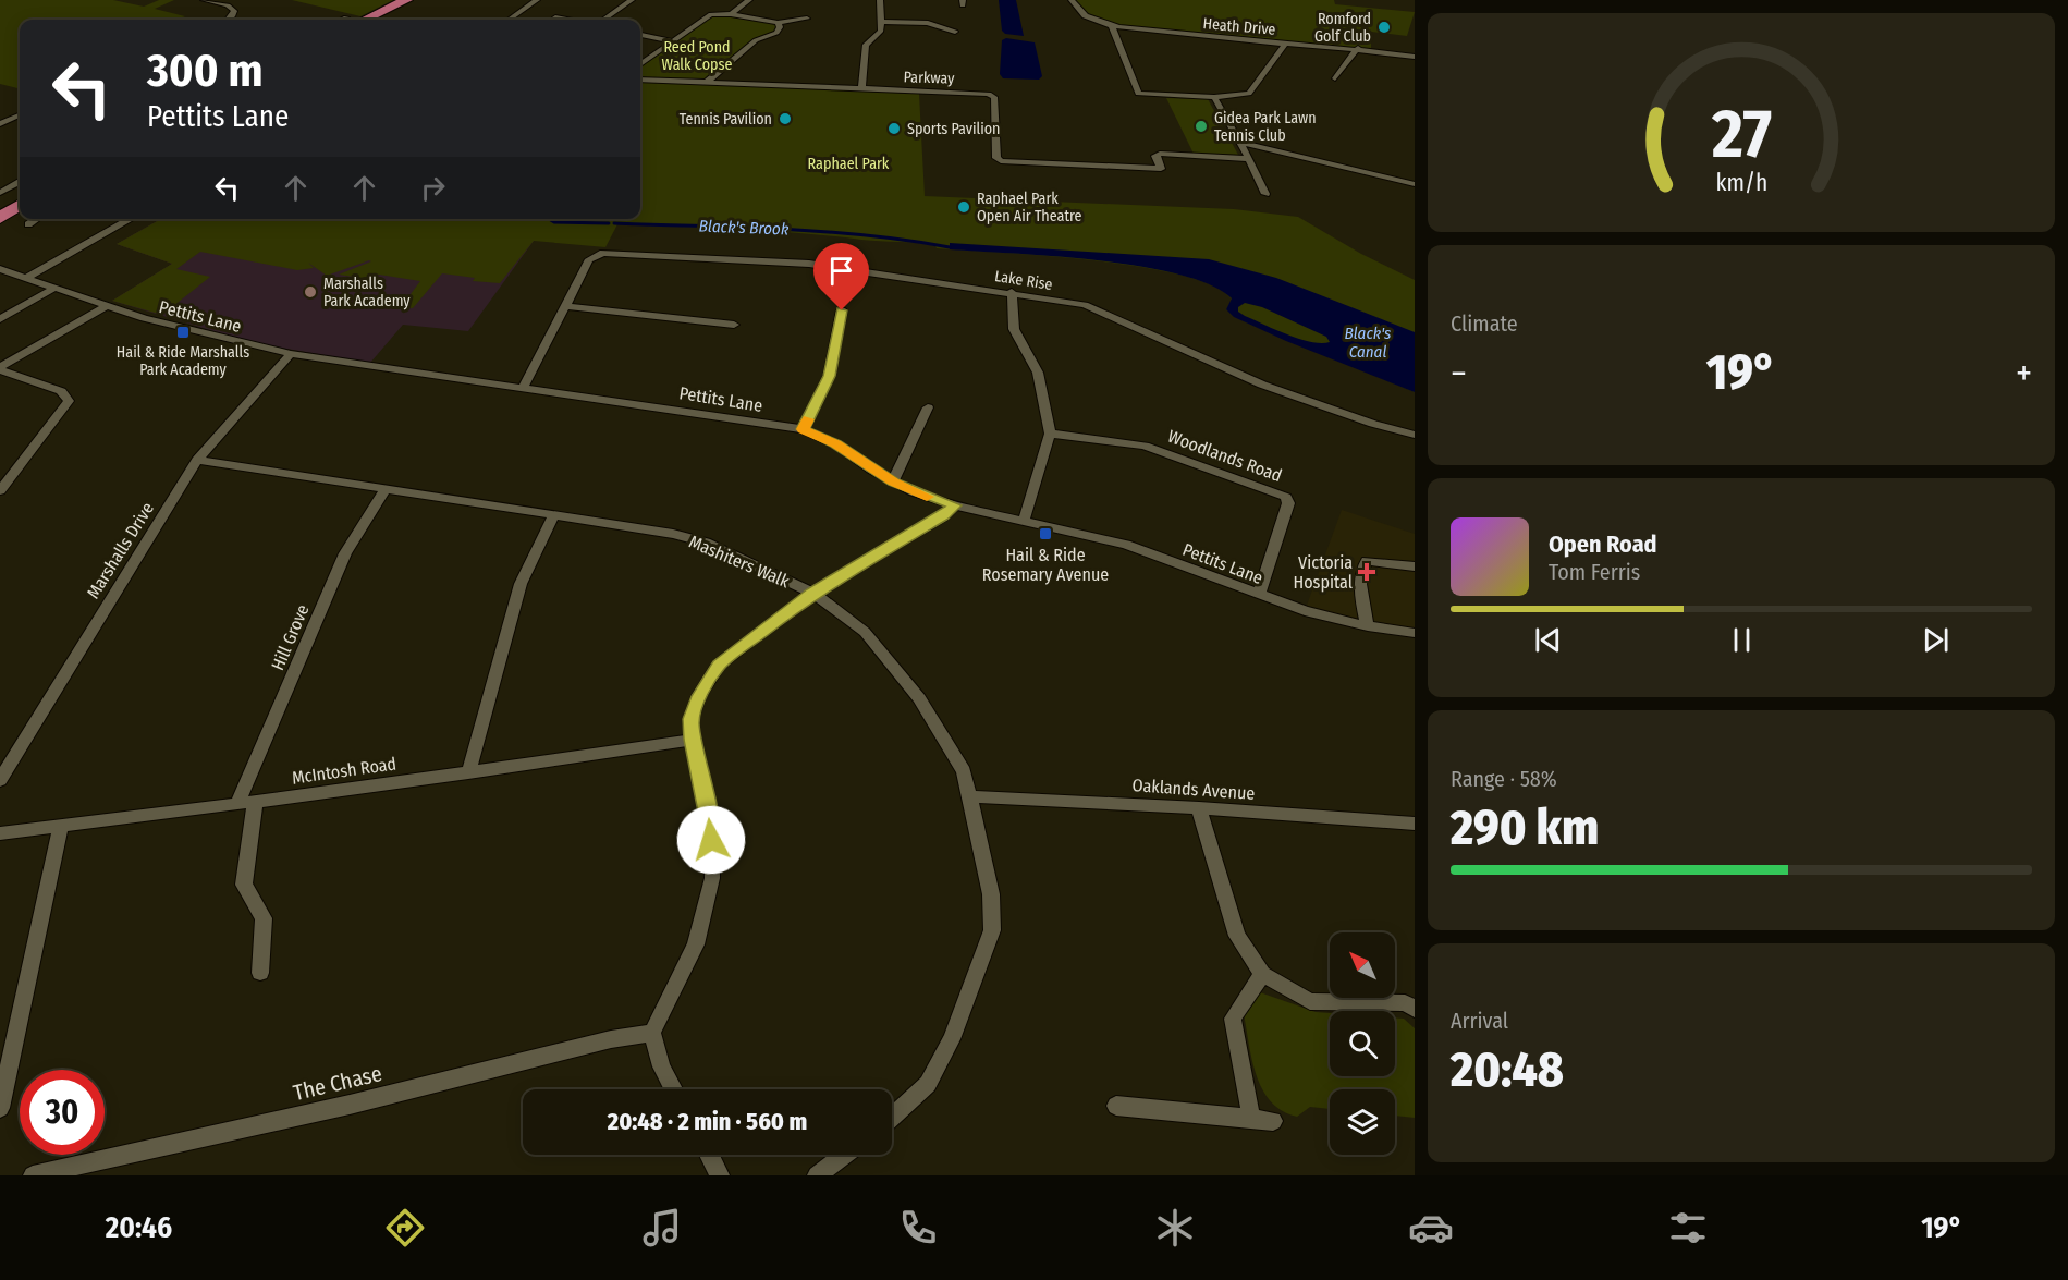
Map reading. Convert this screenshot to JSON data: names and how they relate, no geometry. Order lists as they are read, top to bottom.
{
  "streets": {
    "street": [
      "Heath Drive",
      "Parkway",
      "Lake Rise",
      "Pettits Lane",
      "Woodlands Road",
      "Marshalls Drive",
      "Mashiters Walk",
      "Hill Grove",
      "McIntosh Road",
      "Oaklands Avenue",
      "The Chase"
    ]
  },
  "crossings": [
    ["Pettits Lane", "Woodlands Road"],
    ["Pettits Lane", "Marshalls Drive"],
    ["Marshalls Drive", "Mashiters Walk"],
    ["Mashiters Walk", "Hill Grove"],
    ["Mashiters Walk", "Oaklands Avenue"],
    ["Hill Grove", "McIntosh Road"]
  ],
  "water": ["Black's Brook", "Black's Canal"],
  "parks": ["Reed Pond Walk Copse", "Raphael Park"],
  "places": {
    "other": [
      "Romford Golf Club",
      "Tennis Pavilion",
      "Gidea Park Lawn Tennis Club",
      "Sports Pavilion",
      "Raphael Park Open Air Theatre",
      "Marshalls Park Academy"
    ],
    "transit": ["Hail & Ride Marshalls Park Academy", "Hail & Ride Rosemary Avenue"],
    "health": ["Victoria Hospital"]
  },
  "north": "top left",
  "page": {
    "turn": ["300 m", "Pettits Lane"],
    "tile": [
      "Climate",
      ["Range · 58%", "290 km"],
      ["Arrival", "20:48"]
    ],
    "heat": ["−", "19°", "+"],
    "song": ["Open Road", "Tom Ferris"],
    "limit": "30",
    "trip": "20:48 · 2 min · 560 m",
    "tabs": ["20:46", "19°"],
    "gauge": ["27", "km/h"]
  }
}
